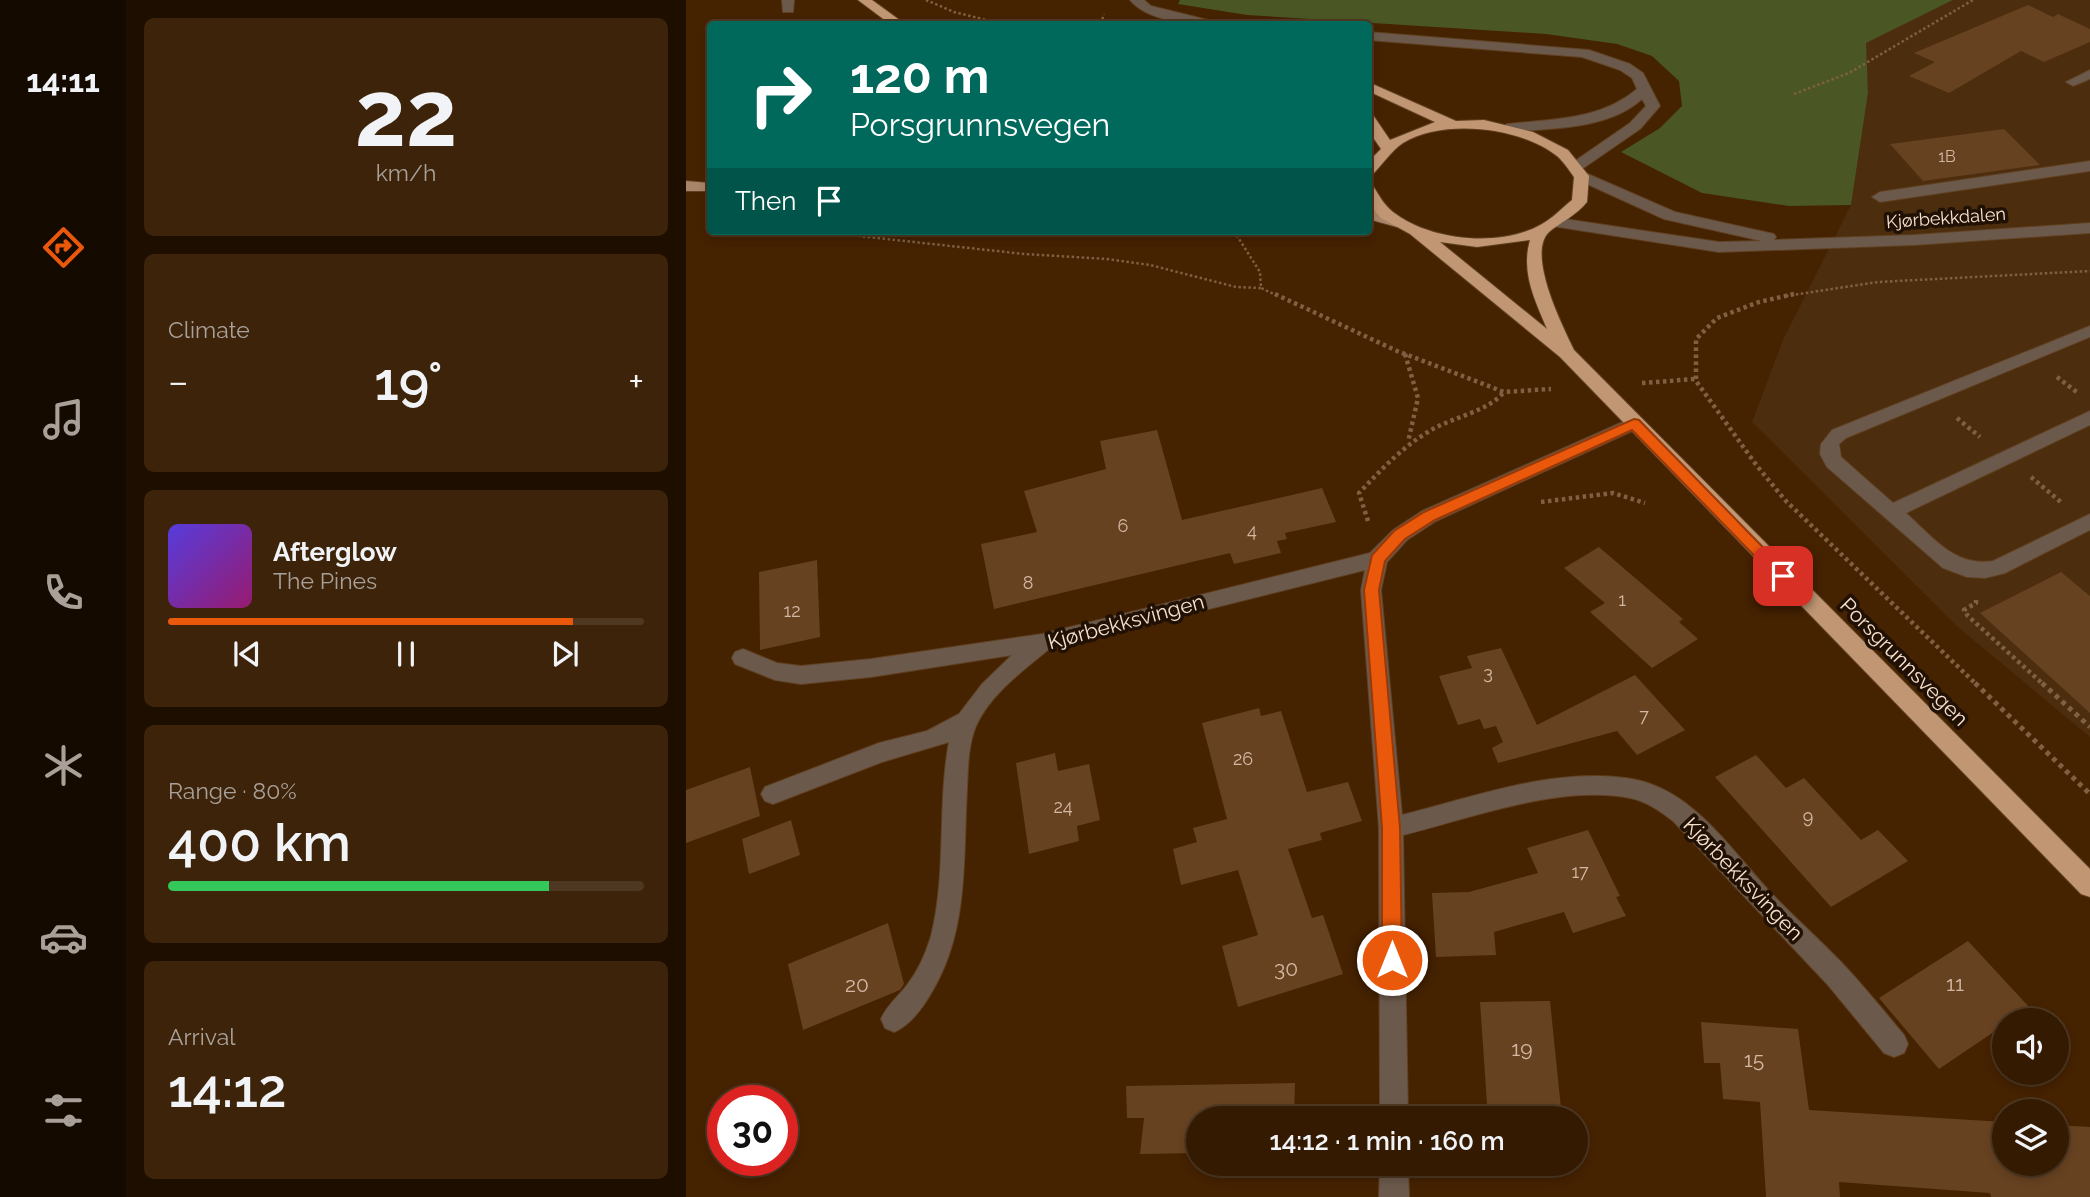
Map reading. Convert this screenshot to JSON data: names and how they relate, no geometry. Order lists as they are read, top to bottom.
{
  "streets": {
    "highway": ["Porsgrunnsvegen"],
    "street": ["Kjørbekkdalen", "Kjørbekksvingen"]
  },
  "house_numbers": [
    "1B",
    "6",
    "4",
    "8",
    "1",
    "12",
    "3",
    "7",
    "26",
    "24",
    "9",
    "17",
    "30",
    "11",
    "20",
    "19",
    "15"
  ],
  "page": {
    "tabs": "14:11",
    "tile": [
      ["22", "km/h"],
      "Climate",
      ["Range · 80%", "400 km"],
      ["Arrival", "14:12"]
    ],
    "turn": ["120 m", "Porsgrunnsvegen"],
    "then": "Then",
    "heat": ["−", "19°", "+"],
    "song": ["Afterglow", "The Pines"],
    "limit": "30",
    "trip": "14:12 · 1 min · 160 m"
  }
}
